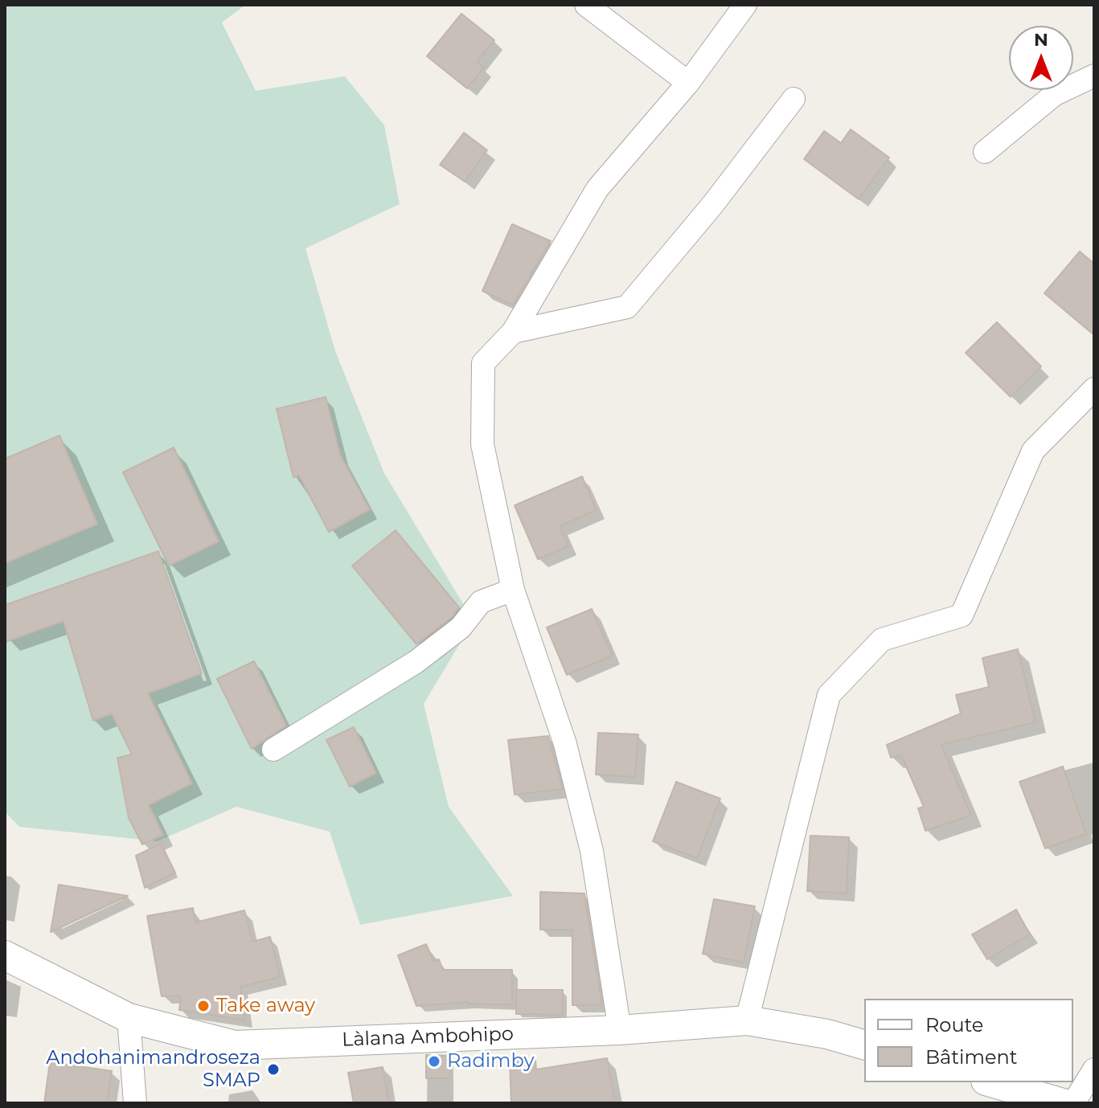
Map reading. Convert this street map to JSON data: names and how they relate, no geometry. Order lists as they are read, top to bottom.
{
  "streets": {
    "street": ["Làlana Ambohipo"]
  },
  "places": ["Take away", "Radimby", "Andohanimandroseza SMAP"],
  "legend": ["Route", "Bâtiment"],
  "north": "top"
}
